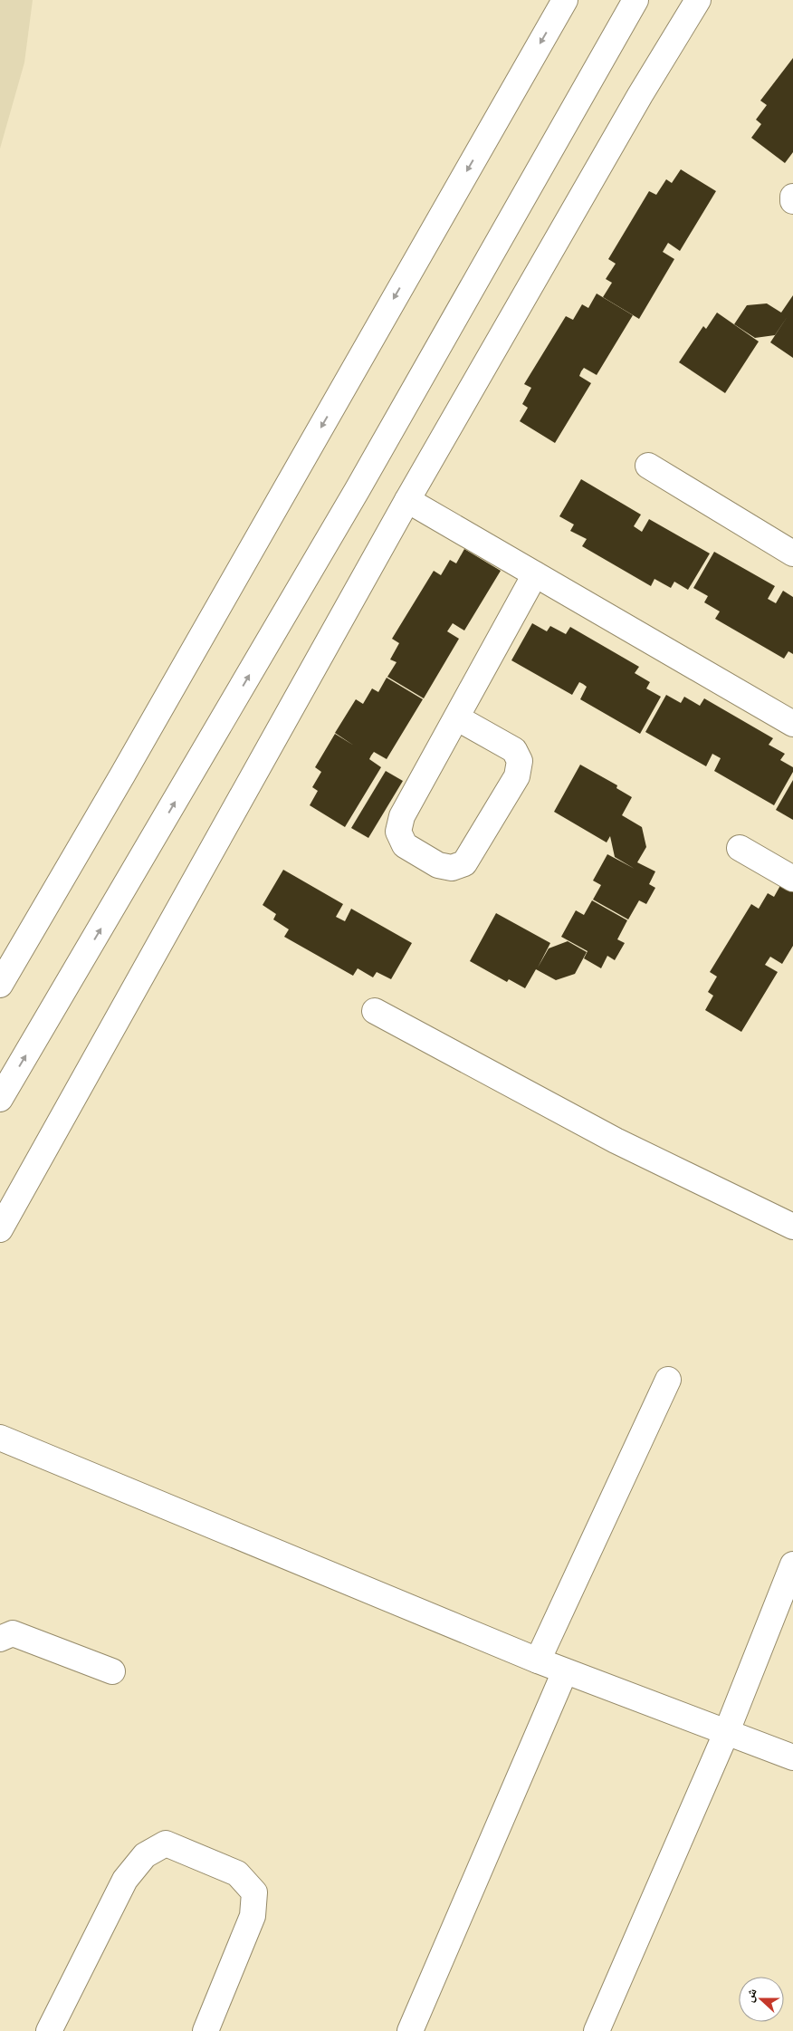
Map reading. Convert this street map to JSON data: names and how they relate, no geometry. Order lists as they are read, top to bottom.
{
  "north": "left"
}
